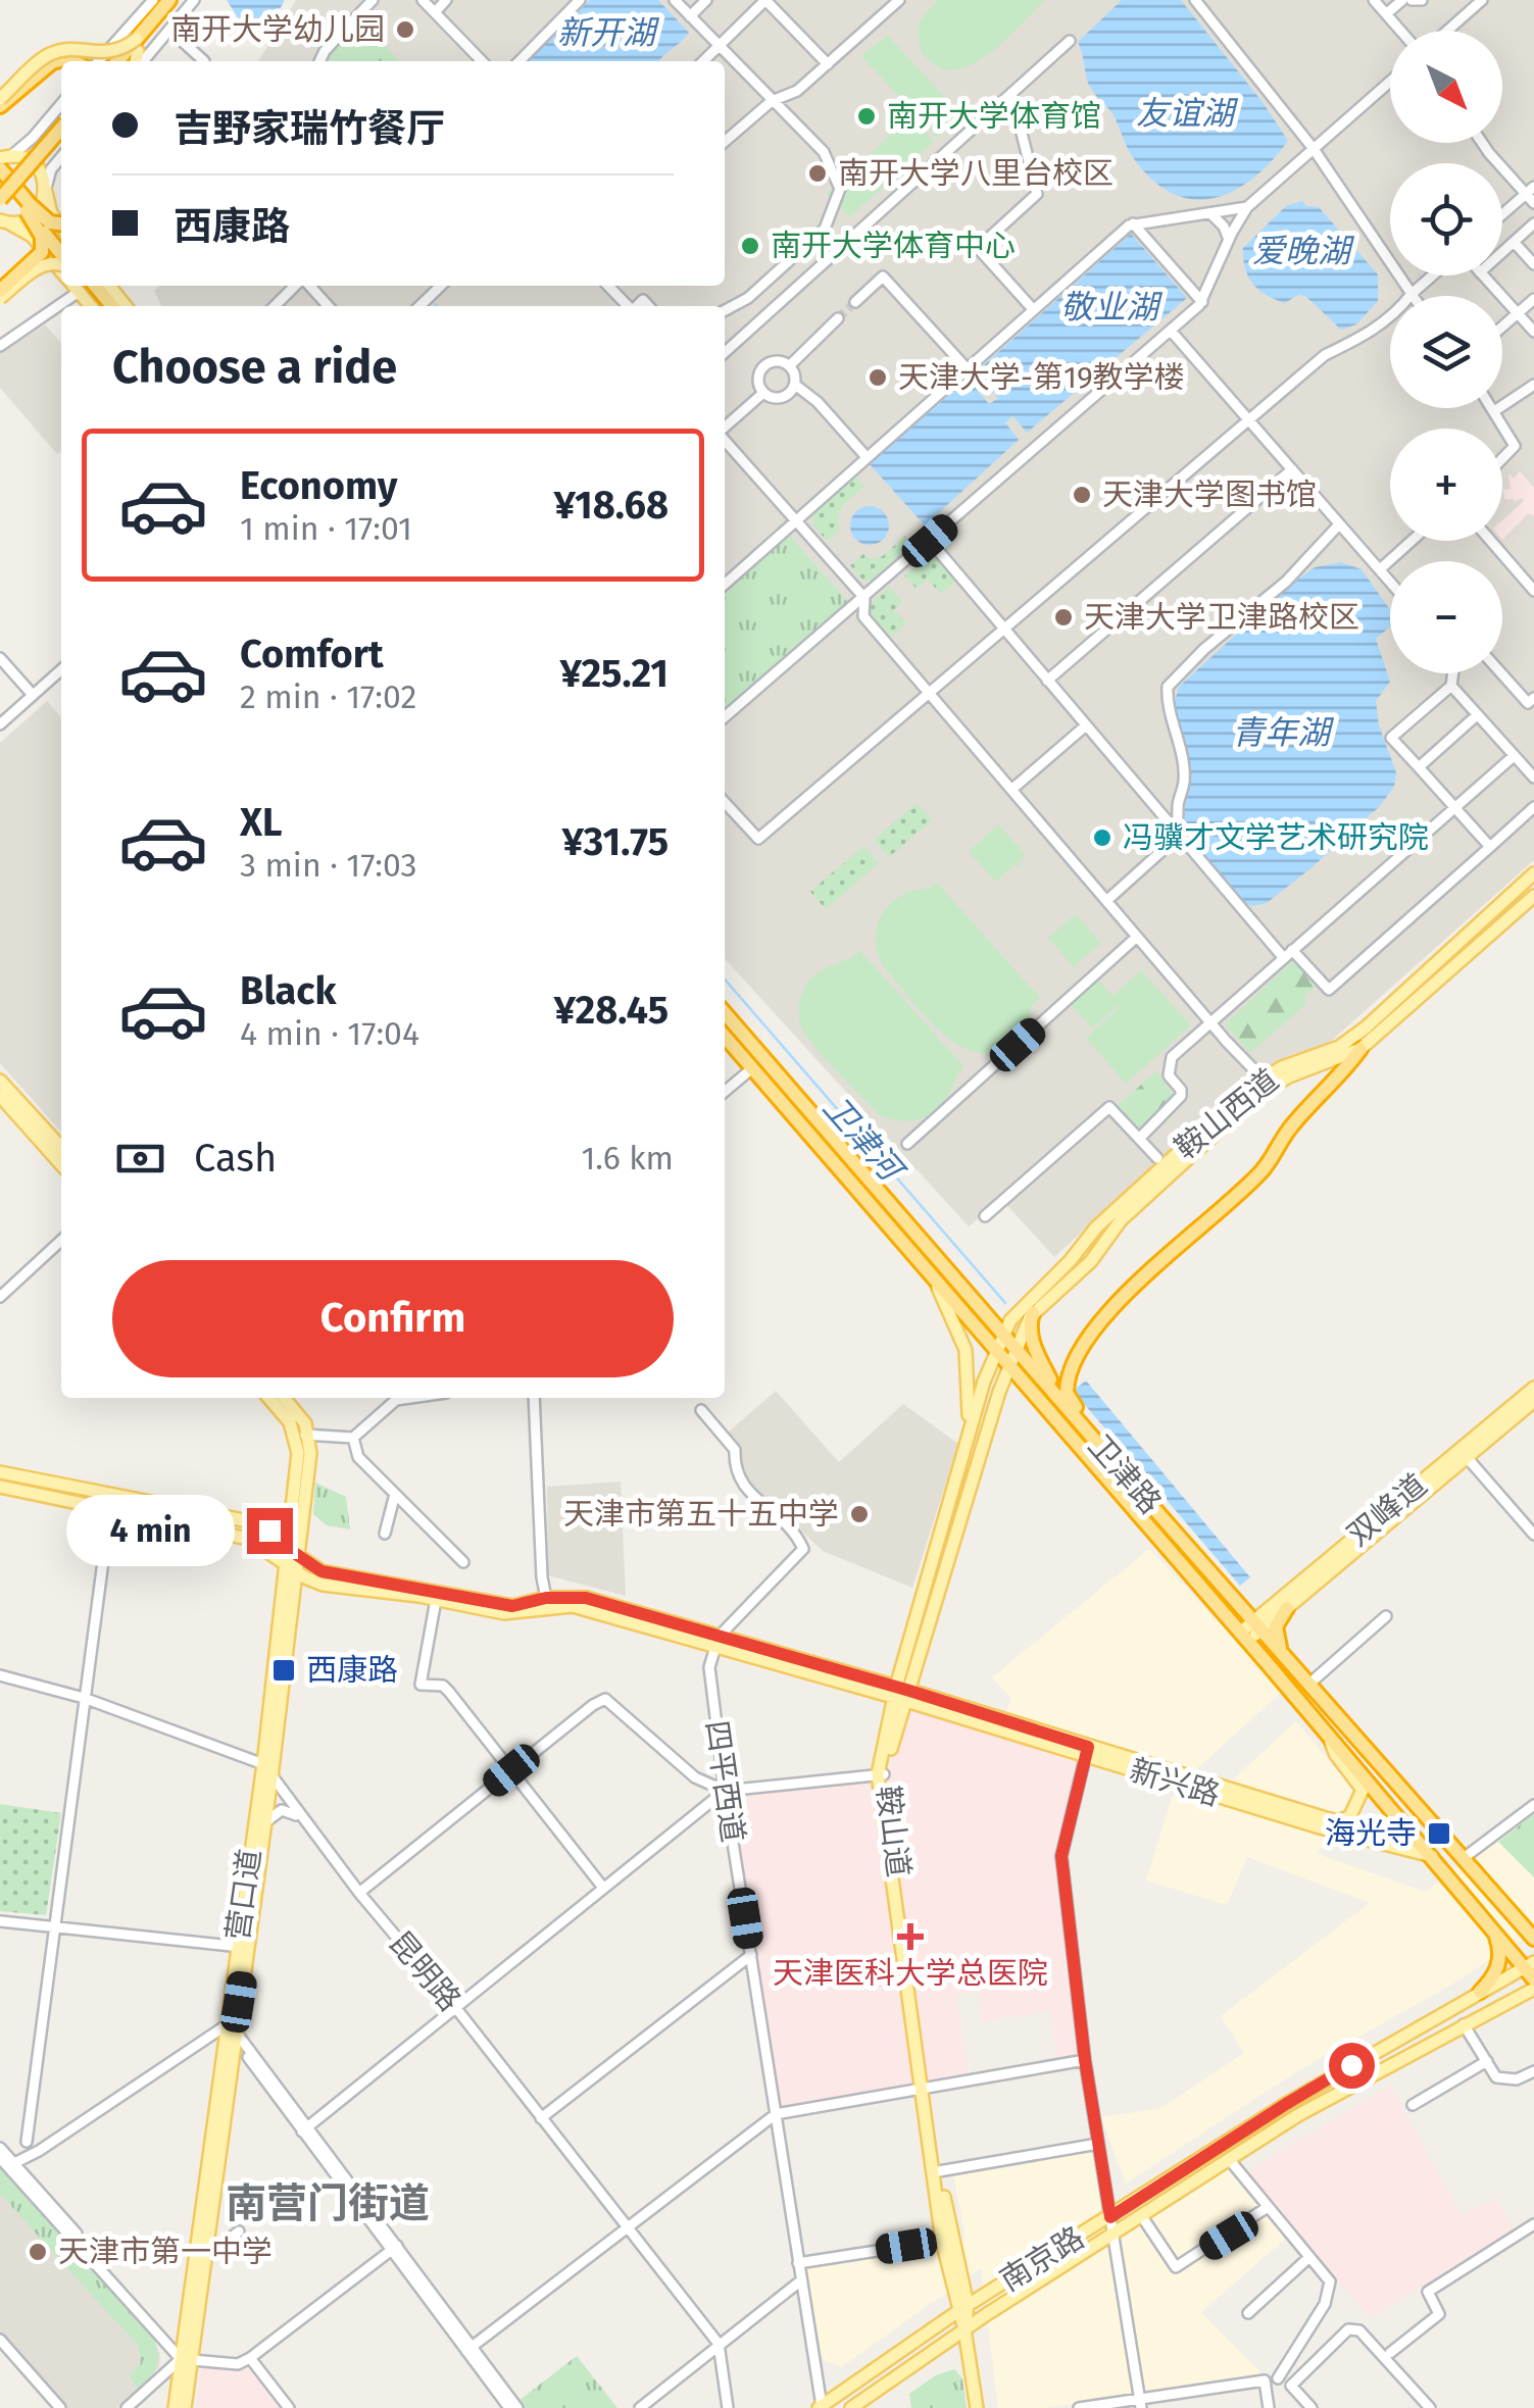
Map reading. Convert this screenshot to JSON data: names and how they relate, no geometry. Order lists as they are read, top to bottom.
{
  "streets": {
    "highway": ["卫津路"],
    "main road": [
      "鞍山西道",
      "双峰道",
      "新兴路",
      "鞍山道",
      "营口道",
      "南京路"
    ],
    "street": ["四平西道", "昆明路"]
  },
  "crossings": [
    ["鞍山西道", "卫津路"],
    ["鞍山西道", "鞍山道"],
    ["卫津路", "双峰道"],
    ["卫津路", "鞍山道"],
    ["卫津路", "南京路"],
    ["四平西道", "新兴路"],
    ["四平西道", "南京路"],
    ["新兴路", "鞍山道"],
    ["新兴路", "营口道"],
    ["鞍山道", "南京路"],
    ["营口道", "昆明路"]
  ],
  "districts": ["南营门街道"],
  "water": [
    "新开湖",
    "友谊湖",
    "爱晚湖",
    "敬业湖",
    "青年湖",
    "卫津河"
  ],
  "places": {
    "other": [
      "南开大学幼儿园",
      "南开大学体育馆",
      "南开大学八里台校区",
      "南开大学体育中心",
      "天津大学-第19教学楼",
      "天津大学图书馆",
      "天津大学卫津路校区",
      "冯骥才文学艺术研究院",
      "天津市第五十五中学",
      "天津市第一中学"
    ],
    "transit": ["西康路", "海光寺"],
    "health": ["天津医科大学总医院"]
  },
  "north": "bottom right",
  "page": {
    "map_buttons": ["+", "−"],
    "banner": ["吉野家瑞竹餐厅", "西康路"],
    "heading": "Choose a ride",
    "list": [
      {
        "name": "Economy",
        "note": "1 min · 17:01",
        "value": "¥18.68"
      },
      {
        "name": "Comfort",
        "note": "2 min · 17:02",
        "value": "¥25.21"
      },
      {
        "name": "XL",
        "note": "3 min · 17:03",
        "value": "¥31.75"
      },
      {
        "name": "Black",
        "note": "4 min · 17:04",
        "value": "¥28.45"
      }
    ],
    "pay": ["Cash", "1.6 km"],
    "buttons": "Confirm",
    "bubble": "4 min"
  }
}
